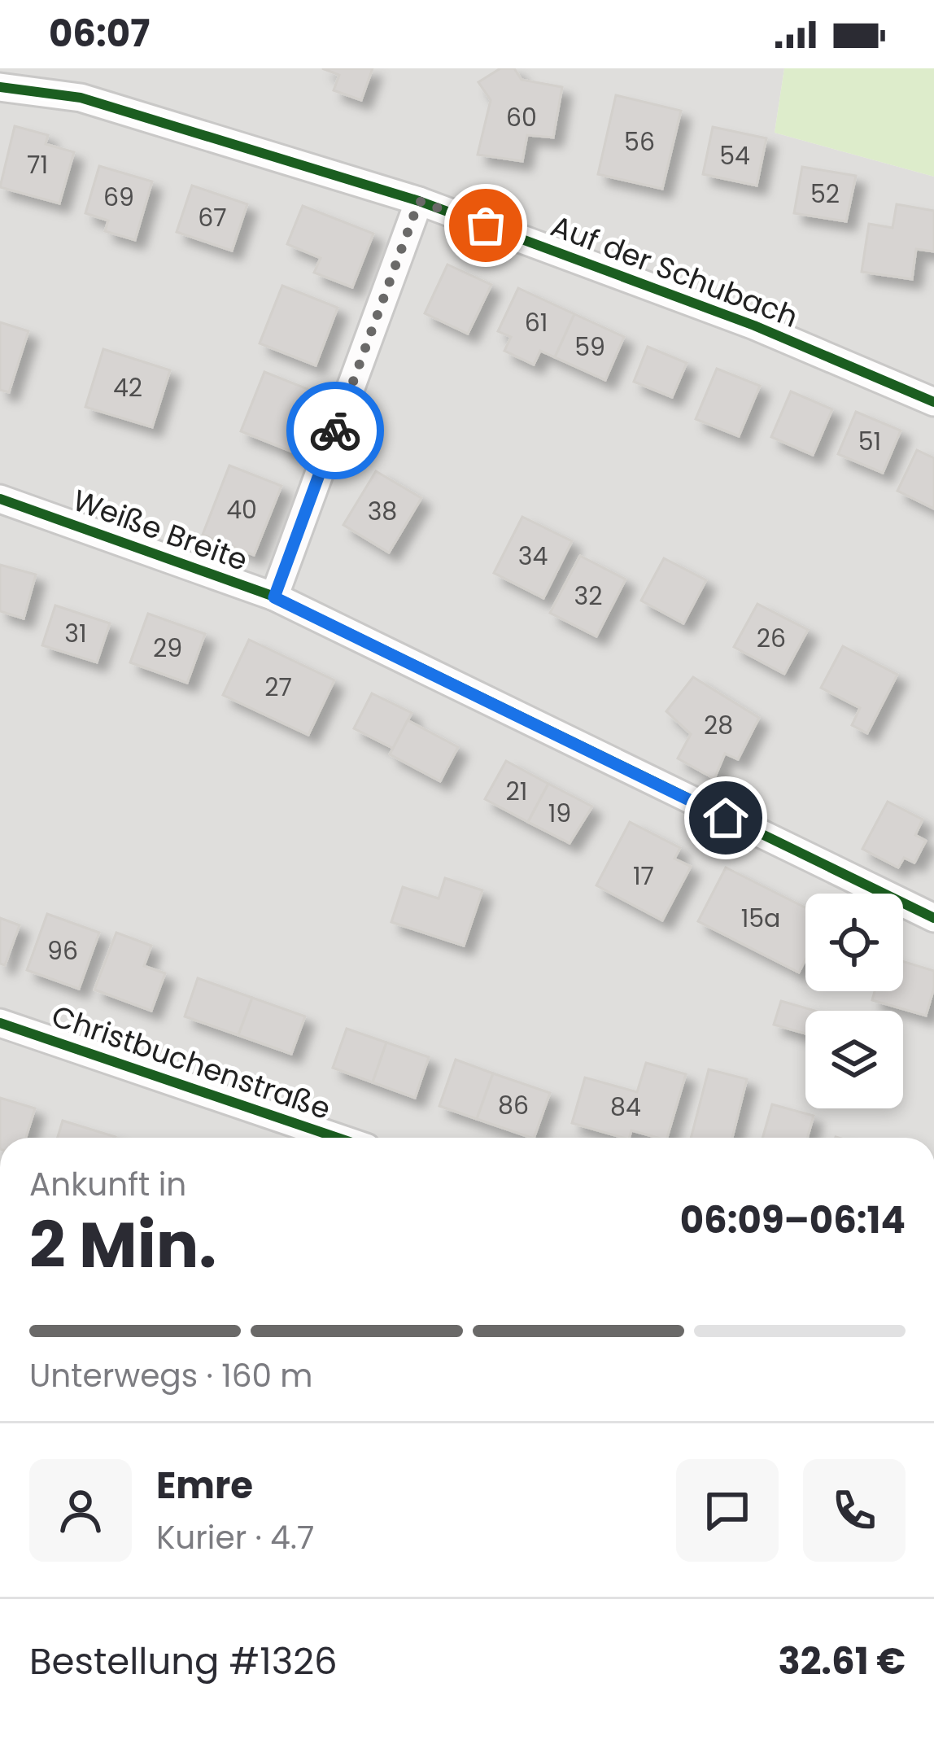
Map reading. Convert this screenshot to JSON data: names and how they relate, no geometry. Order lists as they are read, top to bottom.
{
  "streets": {
    "street": ["Auf der Schubach", "Weiße Breite", "Christbuchenstraße"]
  },
  "crossings": [
    ["Auf der Schubach", "Weiße Breite"]
  ],
  "house_numbers": [
    "60",
    "56",
    "54",
    "71",
    "52",
    "69",
    "67",
    "61",
    "59",
    "42",
    "51",
    "40",
    "38",
    "34",
    "32",
    "31",
    "26",
    "29",
    "27",
    "28",
    "21",
    "19",
    "17",
    "15a",
    "96",
    "86",
    "84"
  ],
  "page": {
    "status": "06:07",
    "heading": ["2 Min.", "Ankunft in", "06:09–06:14"],
    "panel": [
      "Emre",
      "Kurier · 4.7",
      "Bestellung #1326",
      "32.61 €"
    ],
    "bar": "Unterwegs · 160 m"
  }
}
